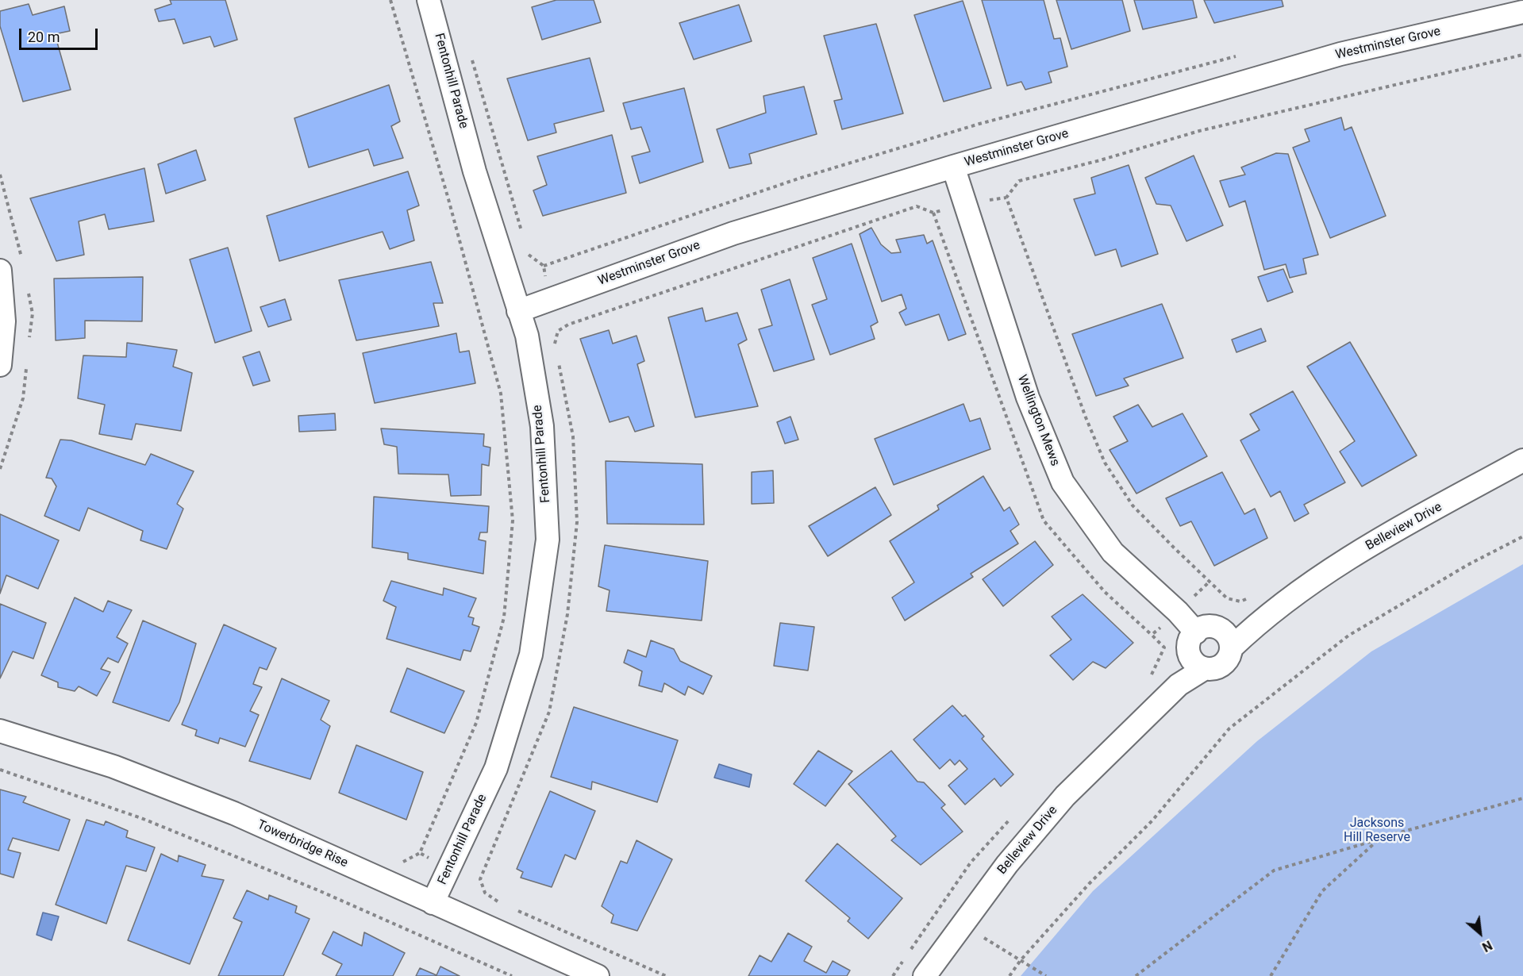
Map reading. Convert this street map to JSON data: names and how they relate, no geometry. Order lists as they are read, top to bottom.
{
  "streets": {
    "street": [
      "Westminster Grove",
      "Fentonhill Parade",
      "Wellington Mews",
      "Belleview Drive",
      "Towerbridge Rise"
    ]
  },
  "crossings": [
    ["Westminster Grove", "Fentonhill Parade"],
    ["Westminster Grove", "Wellington Mews"],
    ["Fentonhill Parade", "Towerbridge Rise"],
    ["Wellington Mews", "Belleview Drive"]
  ],
  "parks": ["Jacksons Hill Reserve"],
  "scale_bar": "20 m",
  "north": "bottom right"
}
